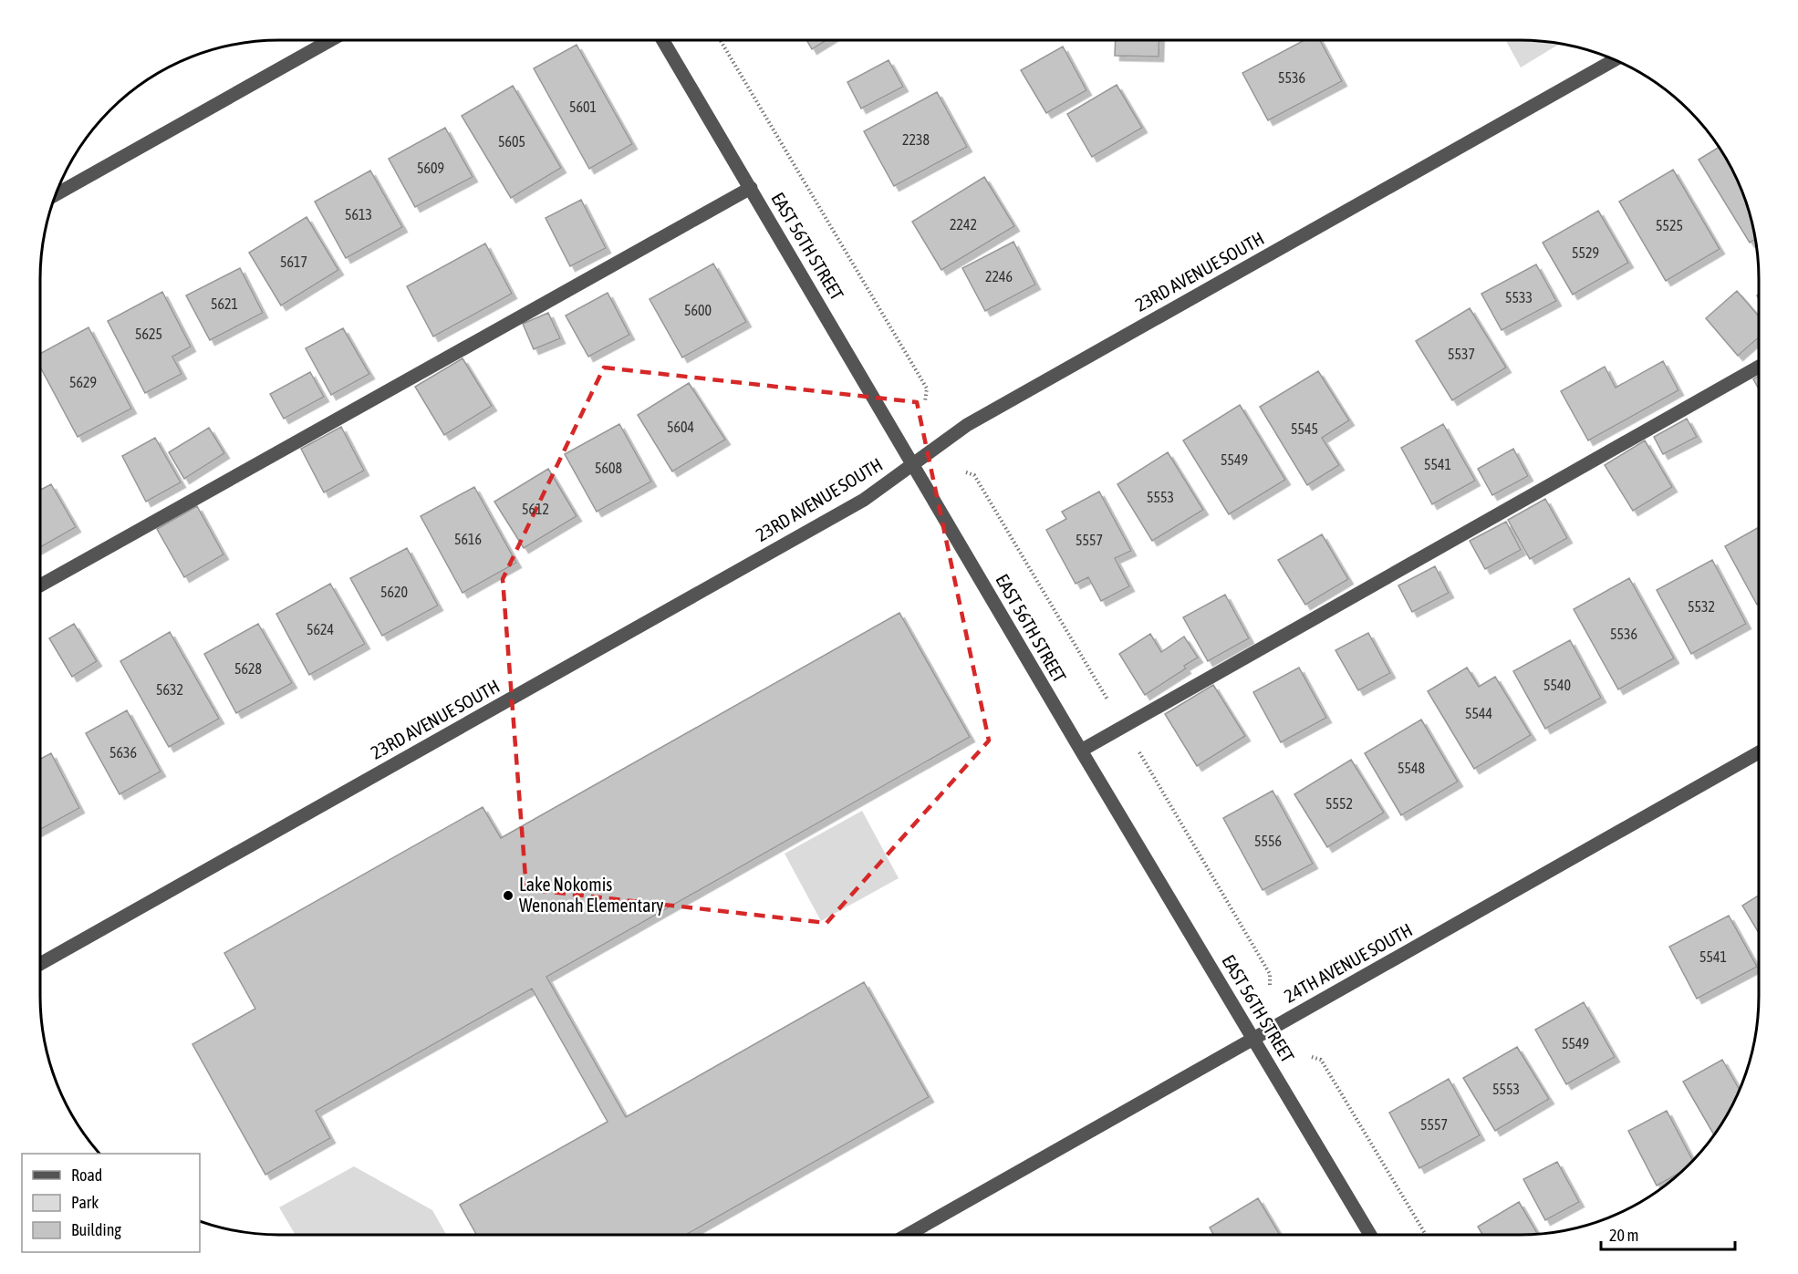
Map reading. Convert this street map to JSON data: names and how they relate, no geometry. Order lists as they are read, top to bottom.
{
  "streets": {
    "street": ["EAST 56TH STREET", "23RD AVENUE SOUTH", "24TH AVENUE SOUTH"]
  },
  "crossings": [
    ["EAST 56TH STREET", "23RD AVENUE SOUTH"],
    ["EAST 56TH STREET", "24TH AVENUE SOUTH"]
  ],
  "places": ["Lake Nokomis Wenonah Elementary"],
  "house_numbers": [
    "5536",
    "5601",
    "2238",
    "5605",
    "5609",
    "5613",
    "2242",
    "5525",
    "5529",
    "5617",
    "2246",
    "5533",
    "5621",
    "5600",
    "5625",
    "5537",
    "5629",
    "5604",
    "5545",
    "5549",
    "5541",
    "5608",
    "5553",
    "5612",
    "5616",
    "5557",
    "5620",
    "5532",
    "5624",
    "5536",
    "5628",
    "5540",
    "5632",
    "5544",
    "5636",
    "5548",
    "5552",
    "5556",
    "5541",
    "5549",
    "5553",
    "5557"
  ],
  "legend": ["Road", "Park", "Building"],
  "scale_bar": "20 m"
}
